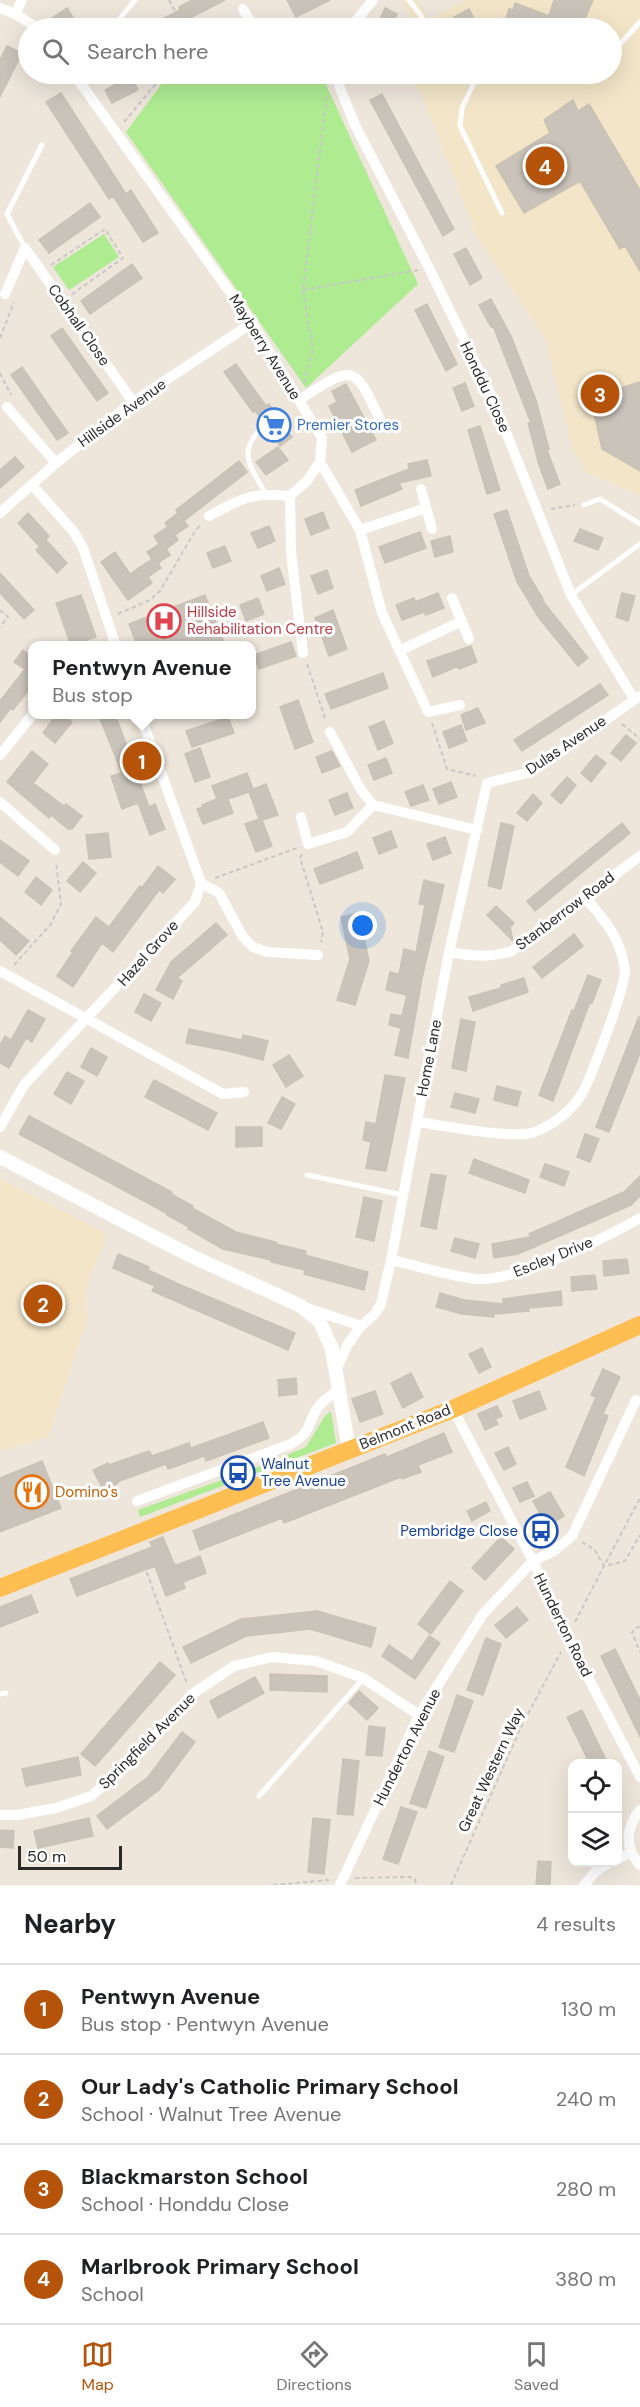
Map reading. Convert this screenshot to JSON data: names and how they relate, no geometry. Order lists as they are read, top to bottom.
{
  "streets": {
    "highway": ["Belmont Road"],
    "street": [
      "Cobhall Close",
      "Mayberry Avenue",
      "Honddu Close",
      "Hillside Avenue",
      "Dulas Avenue",
      "Stanberrow Road",
      "Hazel Grove",
      "Home Lane",
      "Escley Drive",
      "Hunderton Road",
      "Springfield Avenue",
      "Hunderton Avenue"
    ],
    "path": ["Great Western Way"]
  },
  "crossings": [
    ["Cobhall Close", "Hillside Avenue"],
    ["Mayberry Avenue", "Hillside Avenue"],
    ["Honddu Close", "Dulas Avenue"],
    ["Dulas Avenue", "Home Lane"],
    ["Stanberrow Road", "Home Lane"],
    ["Home Lane", "Escley Drive"],
    ["Belmont Road", "Hunderton Road"],
    ["Hunderton Road", "Hunderton Avenue"],
    ["Springfield Avenue", "Hunderton Avenue"]
  ],
  "places": {
    "supermarket": ["Premier Stores"],
    "hospital": ["Hillside Rehabilitation Centre"],
    "bus stop": ["Walnut Tree Avenue", "Pembridge Close"],
    "restaurant": ["Domino's"]
  },
  "scale_bar": "50 m",
  "page": {
    "search": "Search here",
    "pins": [
      "4",
      "3",
      "1",
      "2"
    ],
    "popup": ["Pentwyn Avenue", "Bus stop"],
    "scale": "50 m",
    "heading": ["Nearby", "4 results"],
    "list": [
      {
        "mark": "1",
        "name": "Pentwyn Avenue",
        "note": "Bus stop · Pentwyn Avenue",
        "value": "130 m"
      },
      {
        "mark": "2",
        "name": "Our Lady's Catholic Primary School",
        "note": "School · Walnut Tree Avenue",
        "value": "240 m"
      },
      {
        "mark": "3",
        "name": "Blackmarston School",
        "note": "School · Honddu Close",
        "value": "280 m"
      },
      {
        "mark": "4",
        "name": "Marlbrook Primary School",
        "note": "School",
        "value": "380 m"
      }
    ],
    "nav": ["Map", "Directions", "Saved"]
  }
}
